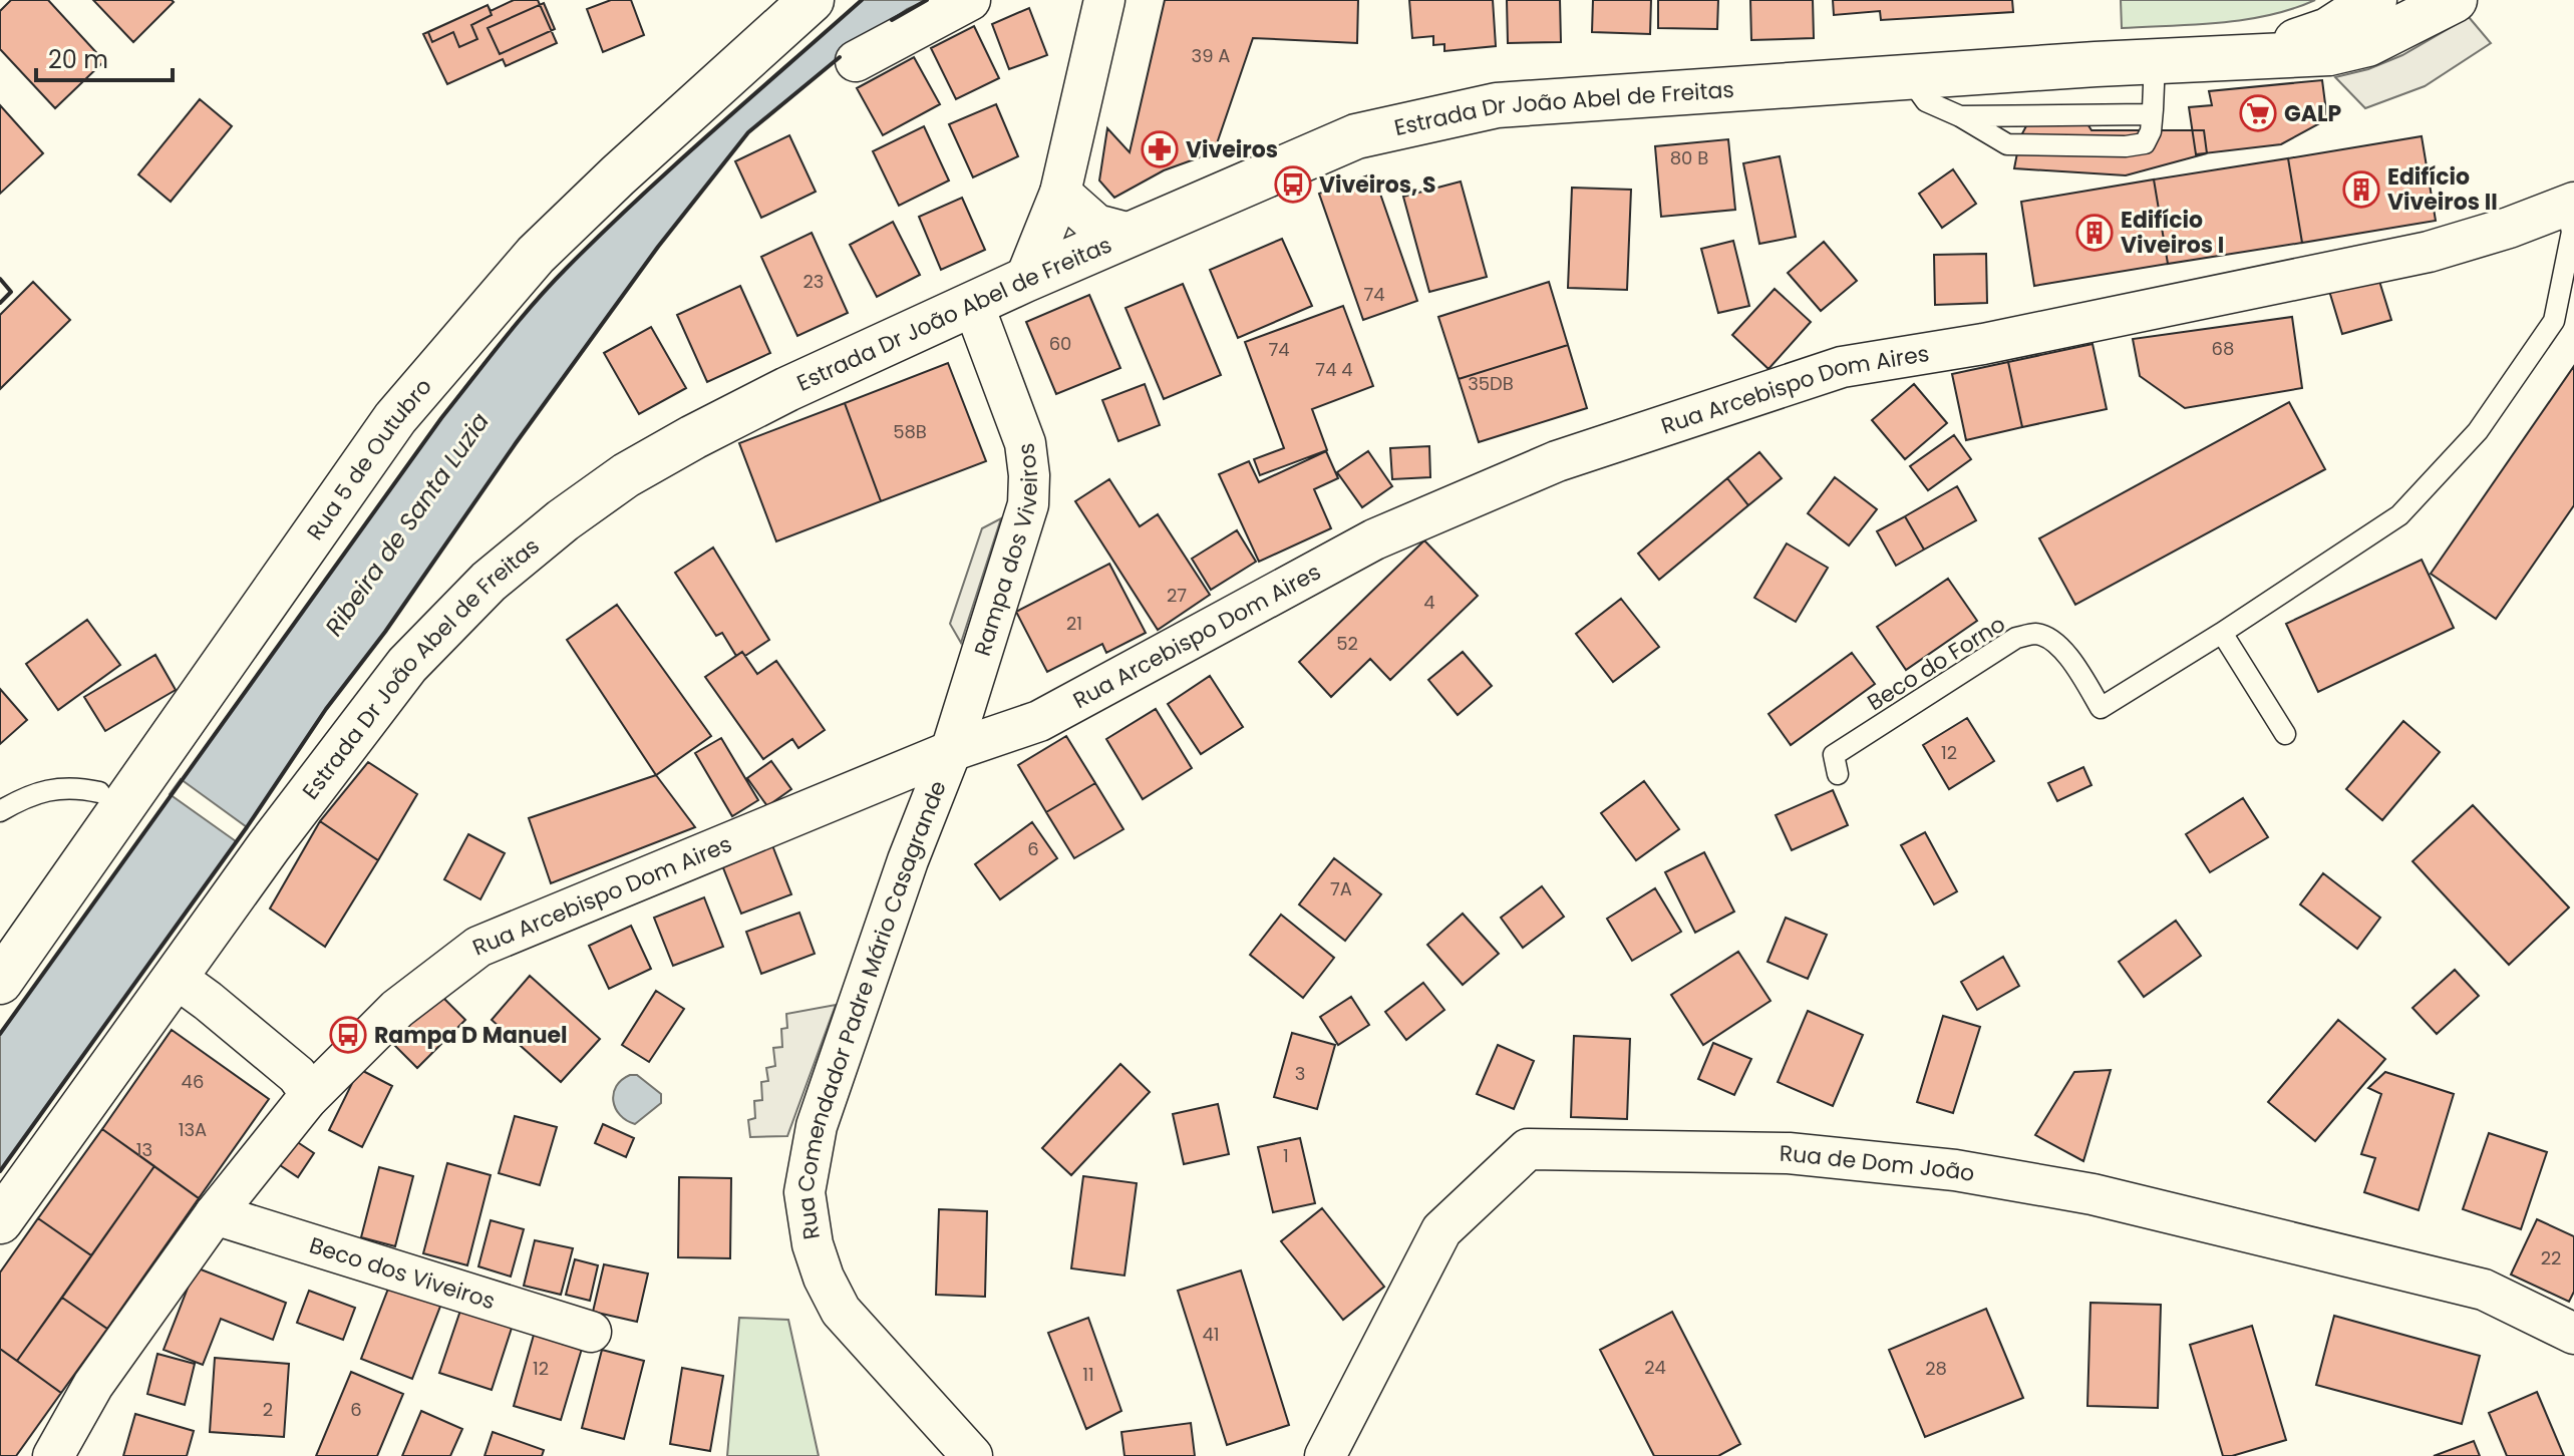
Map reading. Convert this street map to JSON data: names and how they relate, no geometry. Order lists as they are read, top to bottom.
{
  "streets": {
    "main road": ["Estrada Dr João Abel de Freitas", "Rua 5 de Outubro"],
    "street": [
      "Rua Arcebispo Dom Aires",
      "Rampa dos Viveiros",
      "Rua Comendador Padre Mário Casagrande",
      "Rua de Dom João",
      "Beco dos Viveiros"
    ],
    "lane": ["Beco do Forno"]
  },
  "crossings": [
    ["Estrada Dr João Abel de Freitas", "Rampa dos Viveiros"],
    ["Rua Arcebispo Dom Aires", "Rampa dos Viveiros"],
    ["Rua Arcebispo Dom Aires", "Rua Comendador Padre Mário Casagrande"],
    ["Rua Arcebispo Dom Aires", "Beco dos Viveiros"],
    ["Rampa dos Viveiros", "Rua Comendador Padre Mário Casagrande"]
  ],
  "water": ["Ribeira de Santa Luzia"],
  "places": {
    "supermarket": ["GALP"],
    "pharmacy": ["Viveiros"],
    "bus stop": ["Viveiros, S", "Rampa D Manuel"],
    "building": ["Edifício Viveiros II", "Edifício Viveiros I"]
  },
  "house_numbers": [
    "39 A",
    "80 B",
    "23",
    "74",
    "60",
    "68",
    "74",
    "74 4",
    "35DB",
    "58B",
    "27",
    "4",
    "21",
    "52",
    "12",
    "6",
    "7A",
    "3",
    "46",
    "13A",
    "13",
    "1",
    "22",
    "41",
    "24",
    "12",
    "28",
    "11",
    "2",
    "6"
  ],
  "scale_bar": "20 m"
}
